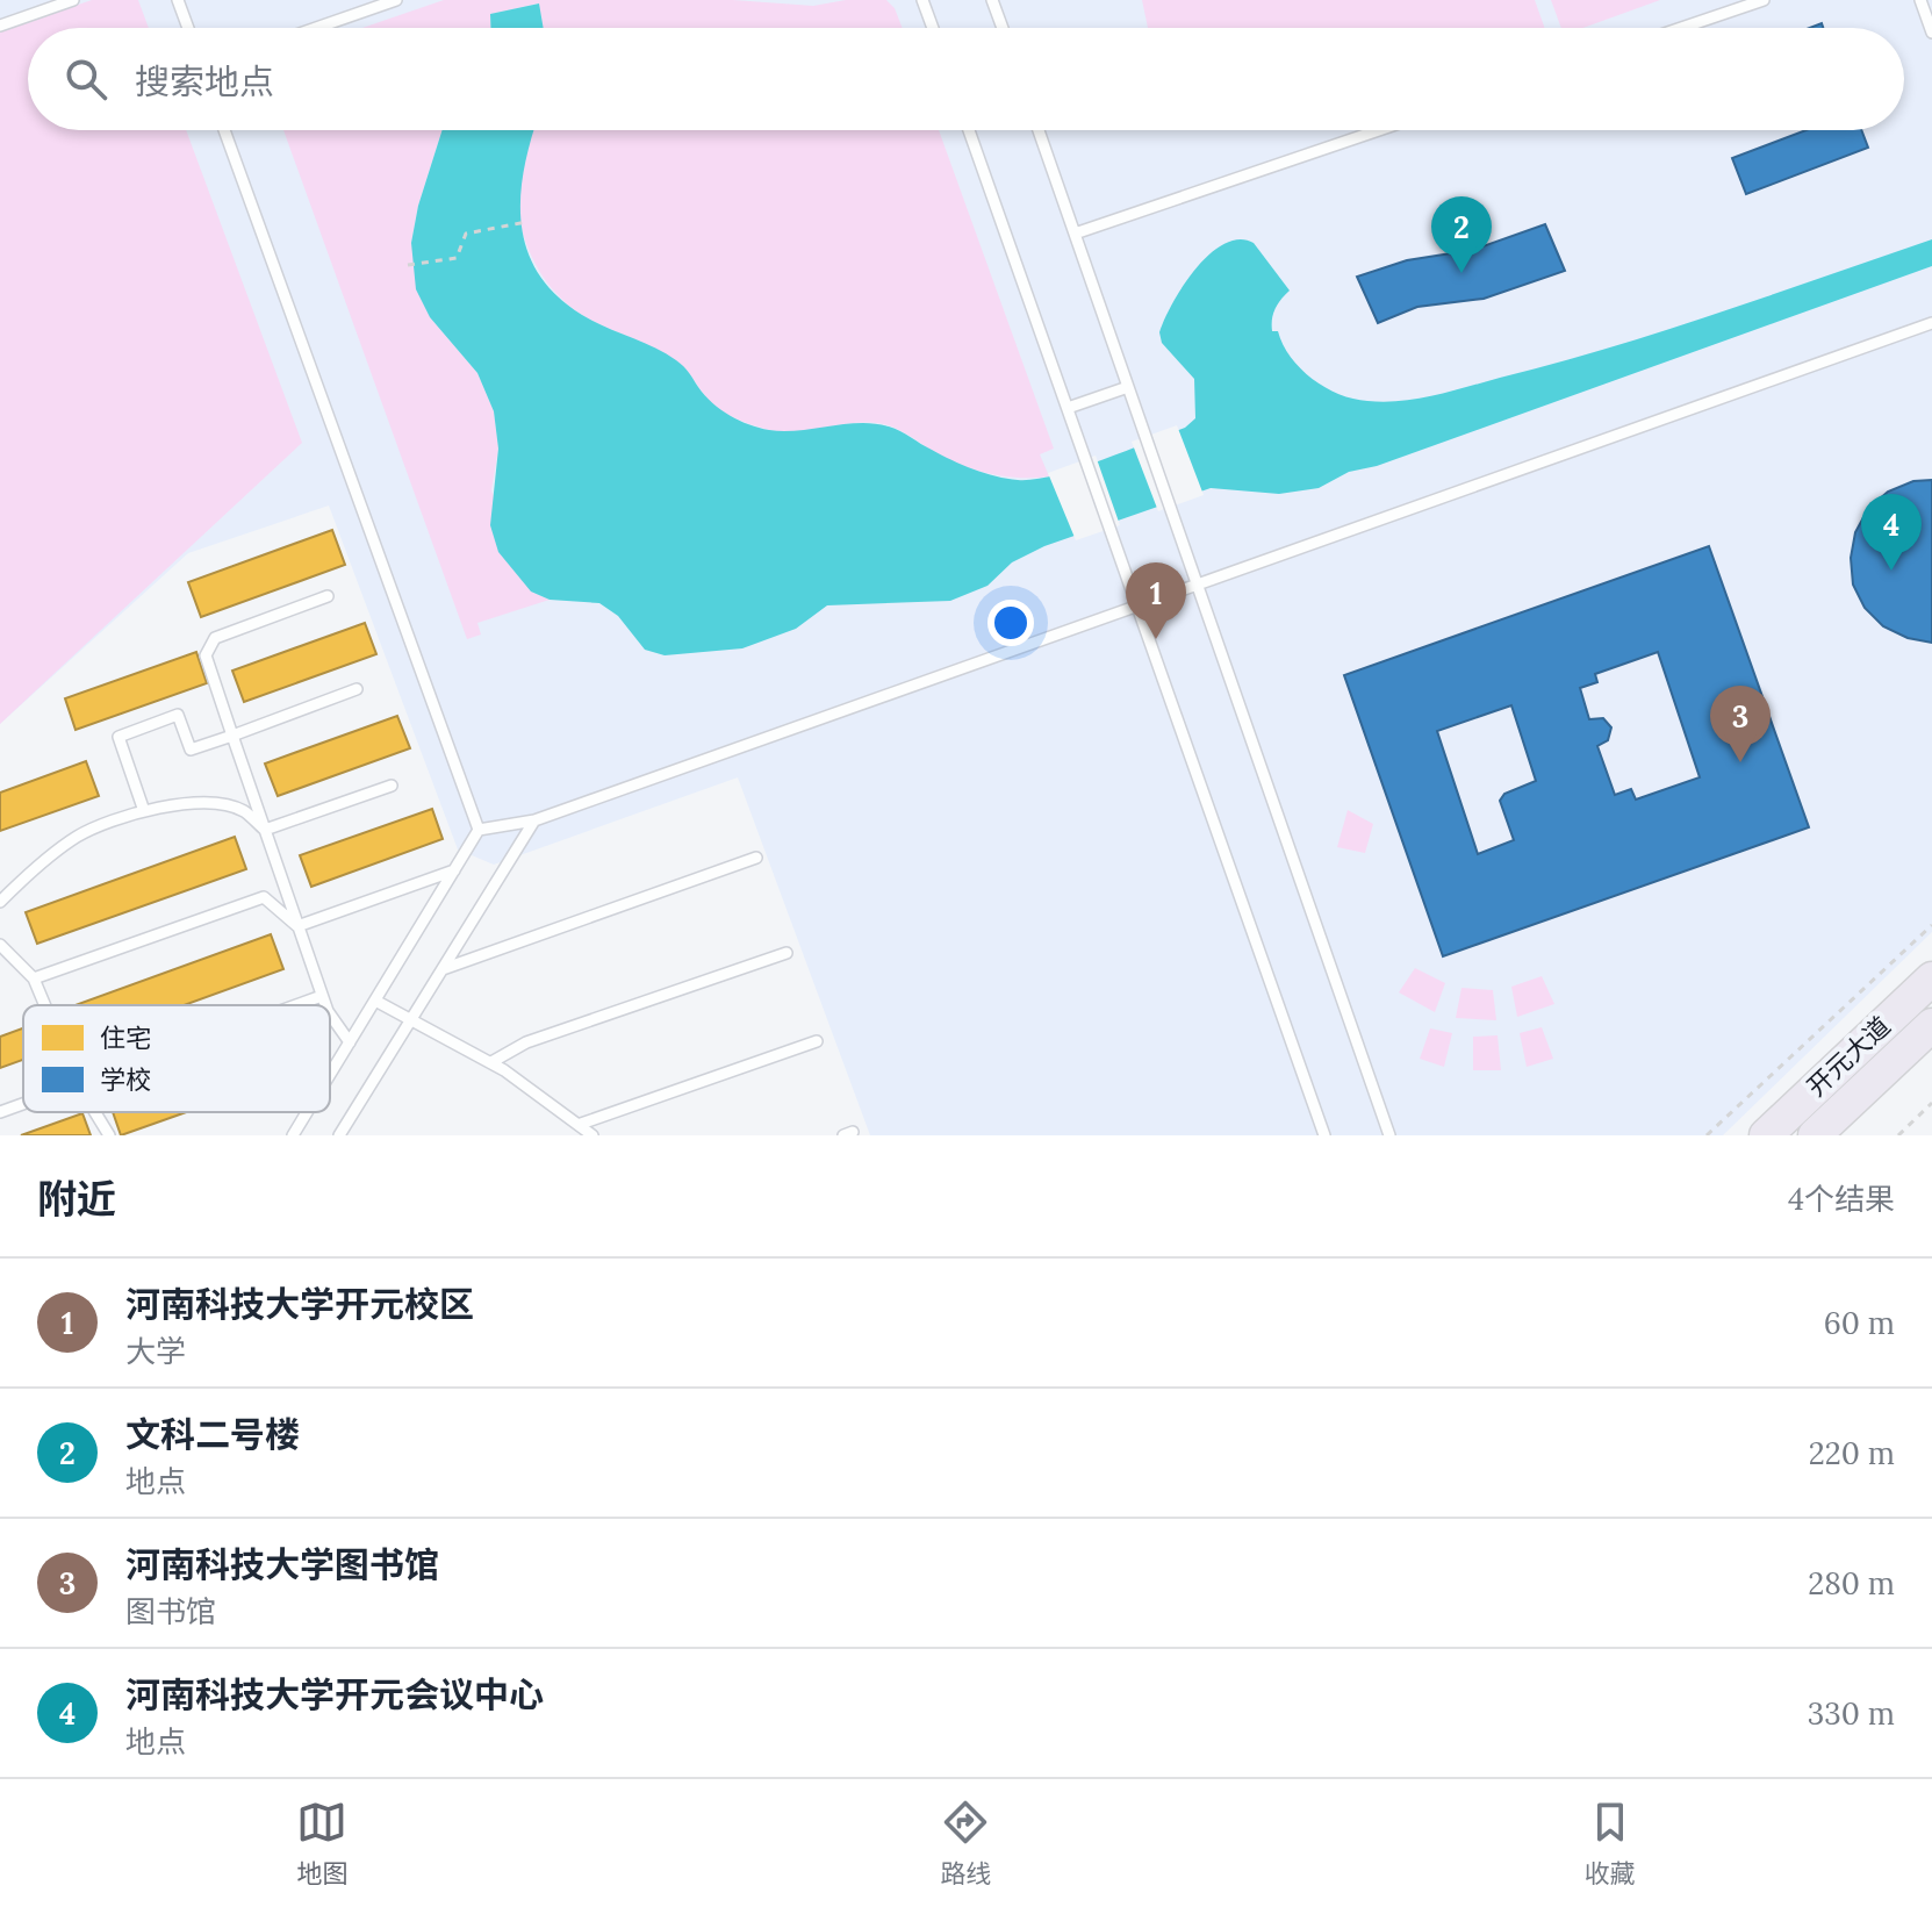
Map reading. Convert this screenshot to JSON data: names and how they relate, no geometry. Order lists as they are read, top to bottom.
{
  "streets": {
    "main road": ["开元大道"]
  },
  "legend": ["住宅", "学校"],
  "page": {
    "search": "搜索地点",
    "pins": [
      "2",
      "4",
      "1",
      "3"
    ],
    "heading": ["附近", "4个结果"],
    "list": [
      {
        "mark": "1",
        "name": "河南科技大学开元校区",
        "note": "大学",
        "value": "60 m"
      },
      {
        "mark": "2",
        "name": "文科二号楼",
        "note": "地点",
        "value": "220 m"
      },
      {
        "mark": "3",
        "name": "河南科技大学图书馆",
        "note": "图书馆",
        "value": "280 m"
      },
      {
        "mark": "4",
        "name": "河南科技大学开元会议中心",
        "note": "地点",
        "value": "330 m"
      }
    ],
    "nav": ["地图", "路线", "收藏"]
  }
}
